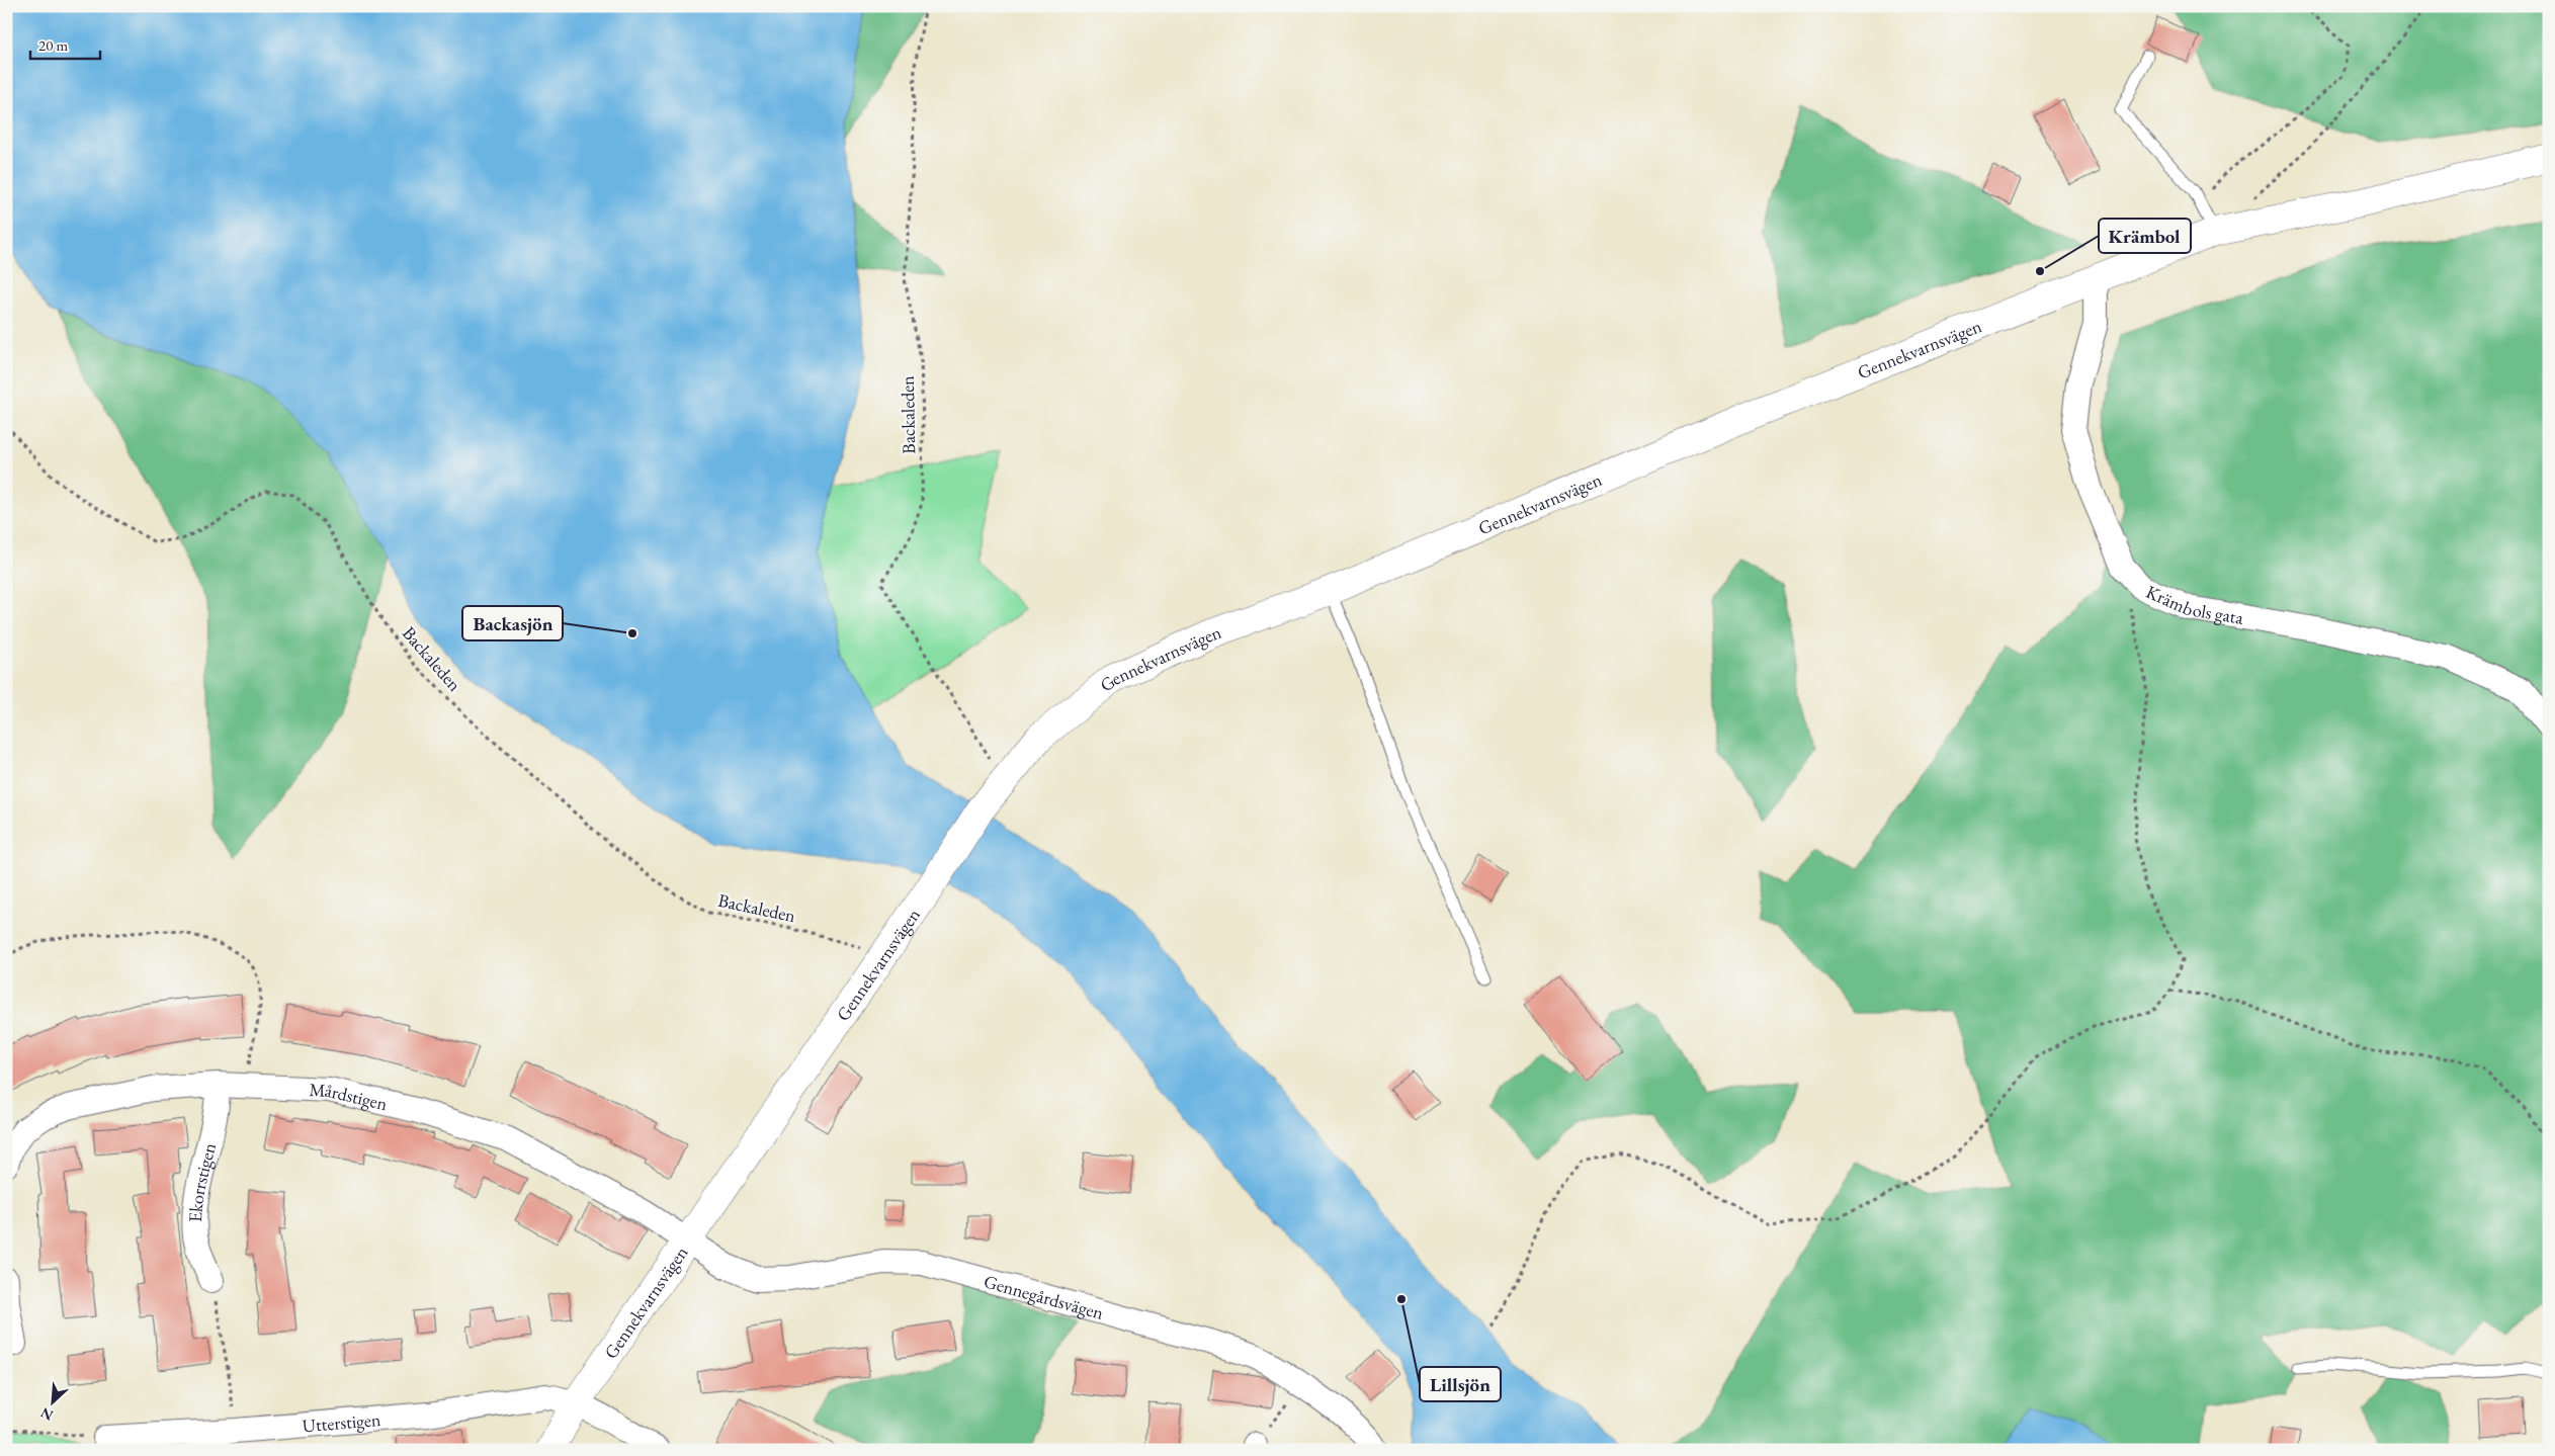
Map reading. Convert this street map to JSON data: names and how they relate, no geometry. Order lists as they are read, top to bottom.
{
  "streets": {
    "street": [
      "Gennekvarnsvägen",
      "Krämbols gata",
      "Mårdstigen",
      "Ekorrstigen",
      "Gennegårdsvägen",
      "Utterstigen"
    ],
    "path": ["Backaleden"]
  },
  "crossings": [
    ["Gennekvarnsvägen", "Backaleden"],
    ["Gennekvarnsvägen", "Krämbols gata"],
    ["Gennekvarnsvägen", "Mårdstigen"],
    ["Gennekvarnsvägen", "Gennegårdsvägen"],
    ["Gennekvarnsvägen", "Utterstigen"],
    ["Mårdstigen", "Ekorrstigen"],
    ["Mårdstigen", "Gennegårdsvägen"]
  ],
  "places": ["Krämbol", "Backasjön", "Lillsjön"],
  "scale_bar": "20 m",
  "north": "bottom left"
}
